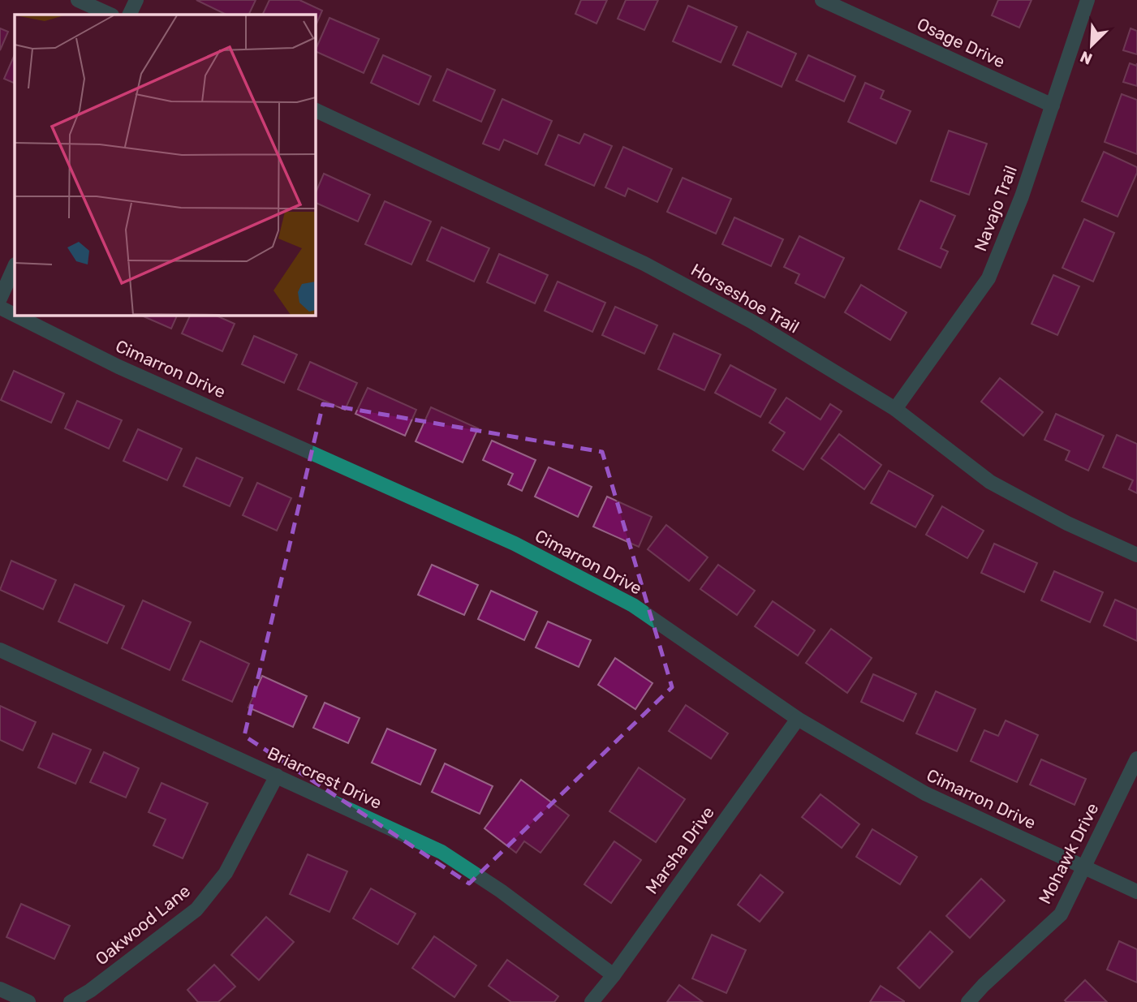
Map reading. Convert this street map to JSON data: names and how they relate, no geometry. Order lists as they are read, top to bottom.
{
  "streets": {
    "street": [
      "Osage Drive",
      "Navajo Trail",
      "Horseshoe Trail",
      "Cimarron Drive",
      "Briarcrest Drive",
      "Marsha Drive",
      "Mohawk Drive",
      "Oakwood Lane"
    ]
  },
  "crossings": [
    ["Osage Drive", "Navajo Trail"],
    ["Navajo Trail", "Horseshoe Trail"],
    ["Cimarron Drive", "Marsha Drive"],
    ["Cimarron Drive", "Mohawk Drive"],
    ["Briarcrest Drive", "Marsha Drive"],
    ["Briarcrest Drive", "Oakwood Lane"]
  ],
  "north": "bottom left"
}
